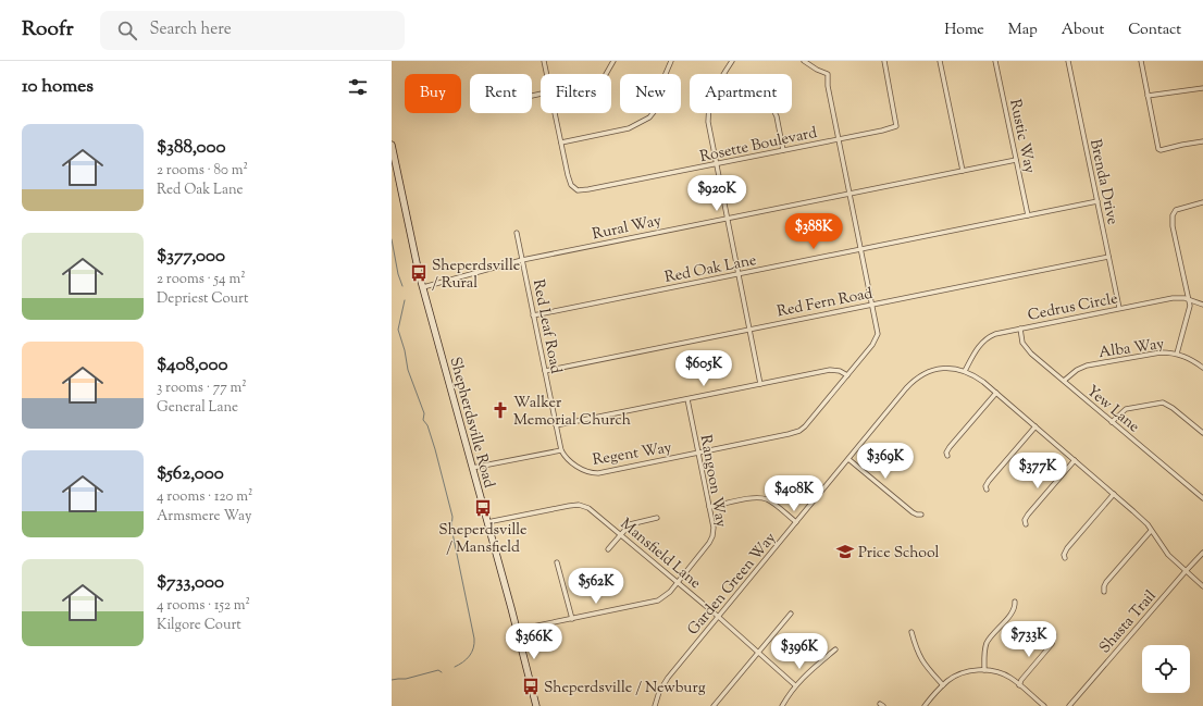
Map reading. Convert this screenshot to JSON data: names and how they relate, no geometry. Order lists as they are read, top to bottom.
{
  "streets": {
    "main road": ["Shepherdsville Road"],
    "street": [
      "Rustic Way",
      "Rosette Boulevard",
      "Brenda Drive",
      "Rural Way",
      "Red Oak Lane",
      "Red Fern Road",
      "Cedrus Circle",
      "Red Leaf Road",
      "Alba Way",
      "Yew Lane",
      "Regent Way",
      "Rangoon Way",
      "Mansfield Lane",
      "Garden Green Way",
      "Shasta Trail"
    ]
  },
  "crossings": [
    ["Rustic Way", "Rural Way"],
    ["Rustic Way", "Red Oak Lane"],
    ["Brenda Drive", "Red Oak Lane"],
    ["Brenda Drive", "Red Fern Road"],
    ["Brenda Drive", "Cedrus Circle"],
    ["Rural Way", "Red Leaf Road"],
    ["Rural Way", "Shepherdsville Road"],
    ["Red Oak Lane", "Red Leaf Road"],
    ["Red Fern Road", "Red Leaf Road"],
    ["Cedrus Circle", "Yew Lane"],
    ["Cedrus Circle", "Garden Green Way"],
    ["Red Leaf Road", "Regent Way"],
    ["Alba Way", "Yew Lane"],
    ["Shepherdsville Road", "Rangoon Way"],
    ["Shepherdsville Road", "Mansfield Lane"],
    ["Regent Way", "Rangoon Way"],
    ["Rangoon Way", "Mansfield Lane"],
    ["Mansfield Lane", "Garden Green Way"]
  ],
  "places": {
    "bus stop": ["Sheperdsville / Rural", "Sheperdsville / Mansfield", "Sheperdsville / Newburg"],
    "church": ["Walker Memorial Church"],
    "school or university": ["Price School"]
  },
  "page": {
    "header": "Roofr",
    "search": "Search here",
    "nav": [
      "Home",
      "Map",
      "About",
      "Contact"
    ],
    "heading": "10 homes",
    "chip": [
      "Buy",
      "Rent",
      "Filters",
      "New",
      "Apartment"
    ],
    "list": [
      {
        "name": "$388,000",
        "note": "2 rooms · 80 m² · Red Oak Lane"
      },
      {
        "name": "$377,000",
        "note": "2 rooms · 54 m² · Depriest Court"
      },
      {
        "name": "$408,000",
        "note": "3 rooms · 77 m² · General Lane"
      },
      {
        "name": "$562,000",
        "note": "4 rooms · 120 m² · Armsmere Way"
      },
      {
        "name": "$733,000",
        "note": "4 rooms · 152 m² · Kilgore Court"
      }
    ],
    "price": [
      "$920K",
      "$388K",
      "$605K",
      "$369K",
      "$377K",
      "$408K",
      "$562K",
      "$733K",
      "$366K",
      "$396K"
    ]
  }
}
